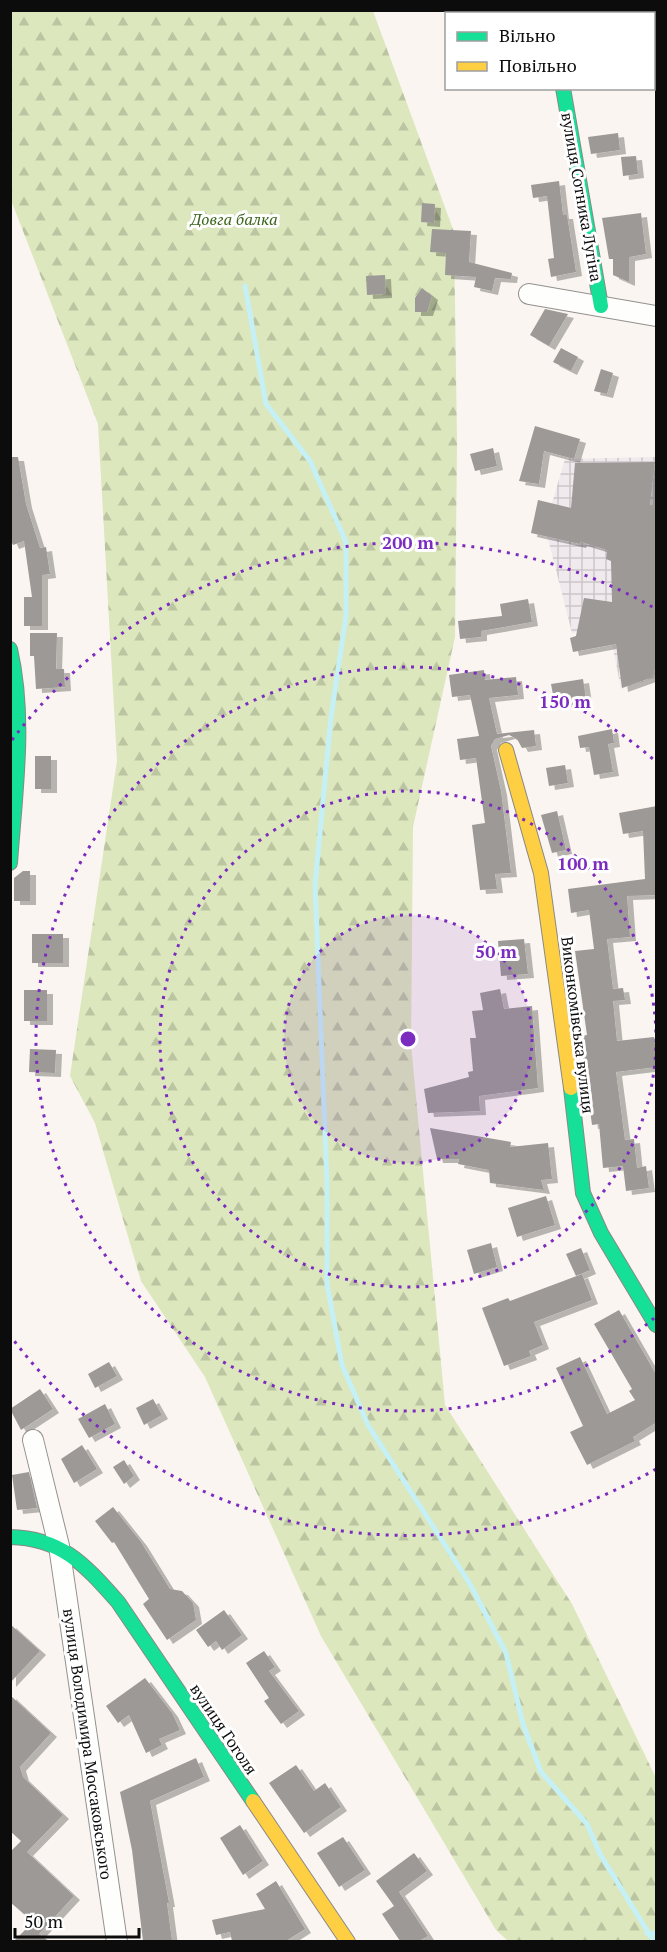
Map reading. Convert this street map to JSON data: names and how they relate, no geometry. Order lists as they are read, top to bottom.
{
  "streets": {
    "street": [
      "вулиця Сотника Лугіна",
      "Виконкомівська вулиця",
      "вулиця Гоголя",
      "вулиця Володимира Моссаковського"
    ]
  },
  "crossings": [
    ["вулиця Гоголя", "вулиця Володимира Моссаковського"]
  ],
  "parks": ["Довга балка"],
  "legend": ["Вільно", "Повільно"],
  "scale_bar": "50 m",
  "rings": [
    "200 m",
    "150 m",
    "100 m",
    "50 m"
  ]
}
